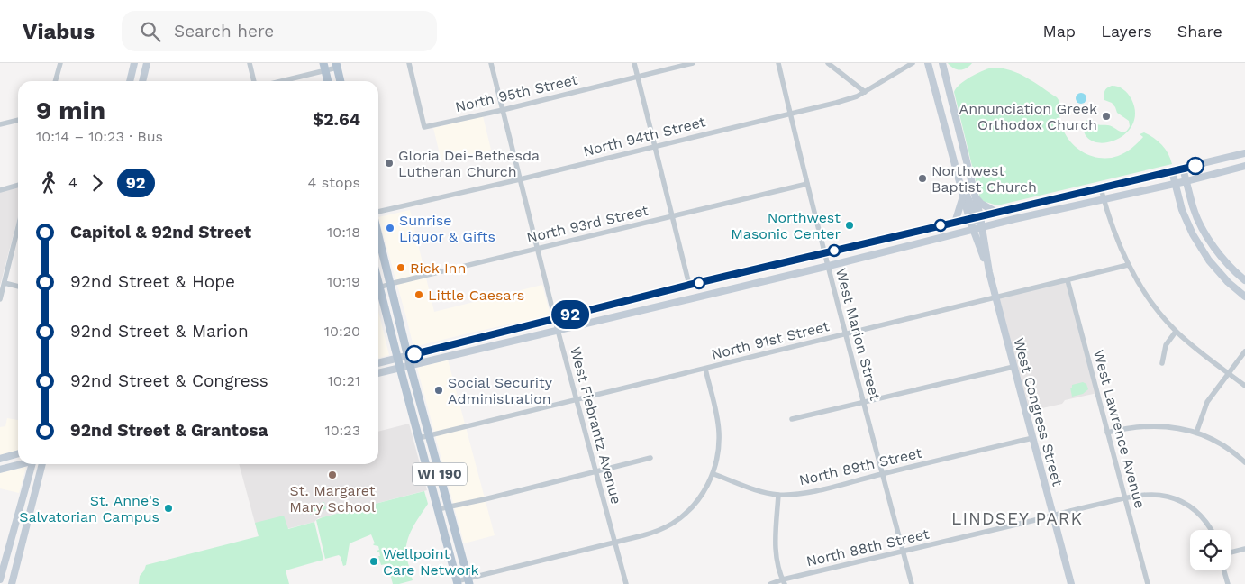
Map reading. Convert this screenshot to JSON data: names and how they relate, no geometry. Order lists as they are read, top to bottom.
{
  "streets": {
    "main road": ["West Congress Street", "WI 190"],
    "street": [
      "North 95th Street",
      "North 94th Street",
      "North 93rd Street",
      "West Marion Street",
      "North 91st Street",
      "West Fiebrantz Avenue",
      "West Lawrence Avenue",
      "North 89th Street",
      "North 88th Street"
    ]
  },
  "crossings": [
    ["North 95th Street", "West Fiebrantz Avenue"],
    ["North 94th Street", "West Marion Street"],
    ["North 94th Street", "West Fiebrantz Avenue"],
    ["North 93rd Street", "West Marion Street"],
    ["North 93rd Street", "West Fiebrantz Avenue"],
    ["North 93rd Street", "WI 190"],
    ["West Marion Street", "North 91st Street"],
    ["West Marion Street", "North 89th Street"],
    ["West Marion Street", "North 88th Street"],
    ["North 91st Street", "West Congress Street"],
    ["North 91st Street", "West Fiebrantz Avenue"],
    ["North 91st Street", "West Lawrence Avenue"],
    ["North 91st Street", "WI 190"],
    ["West Congress Street", "North 89th Street"],
    ["West Congress Street", "North 88th Street"],
    ["West Lawrence Avenue", "North 88th Street"]
  ],
  "districts": ["LINDSEY PARK"],
  "places": [
    "Annunciation Greek Orthodox Church",
    "Gloria Dei-Bethesda Lutheran Church",
    "Northwest Baptist Church",
    "Northwest Masonic Center",
    "Sunrise Liquor & Gifts",
    "Rick Inn",
    "Little Caesars",
    "Social Security Administration",
    "St. Margaret Mary School",
    "St. Anne's Salvatorian Campus",
    "Wellpoint Care Network"
  ],
  "lines": ["bus line 92"],
  "page": {
    "header": "Viabus",
    "search": "Search here",
    "nav": ["Map", "Layers", "Share"],
    "on_map": "92",
    "heading": ["9 min", "10:14 – 10:23 · Bus", "$2.64"],
    "legs": ["4", "92", "4 stops"],
    "list": [
      {
        "name": "Capitol & 92nd Street",
        "value": "10:18"
      },
      {
        "name": "92nd Street & Hope",
        "value": "10:19"
      },
      {
        "name": "92nd Street & Marion",
        "value": "10:20"
      },
      {
        "name": "92nd Street & Congress",
        "value": "10:21"
      },
      {
        "name": "92nd Street & Grantosa",
        "value": "10:23"
      }
    ]
  }
}
